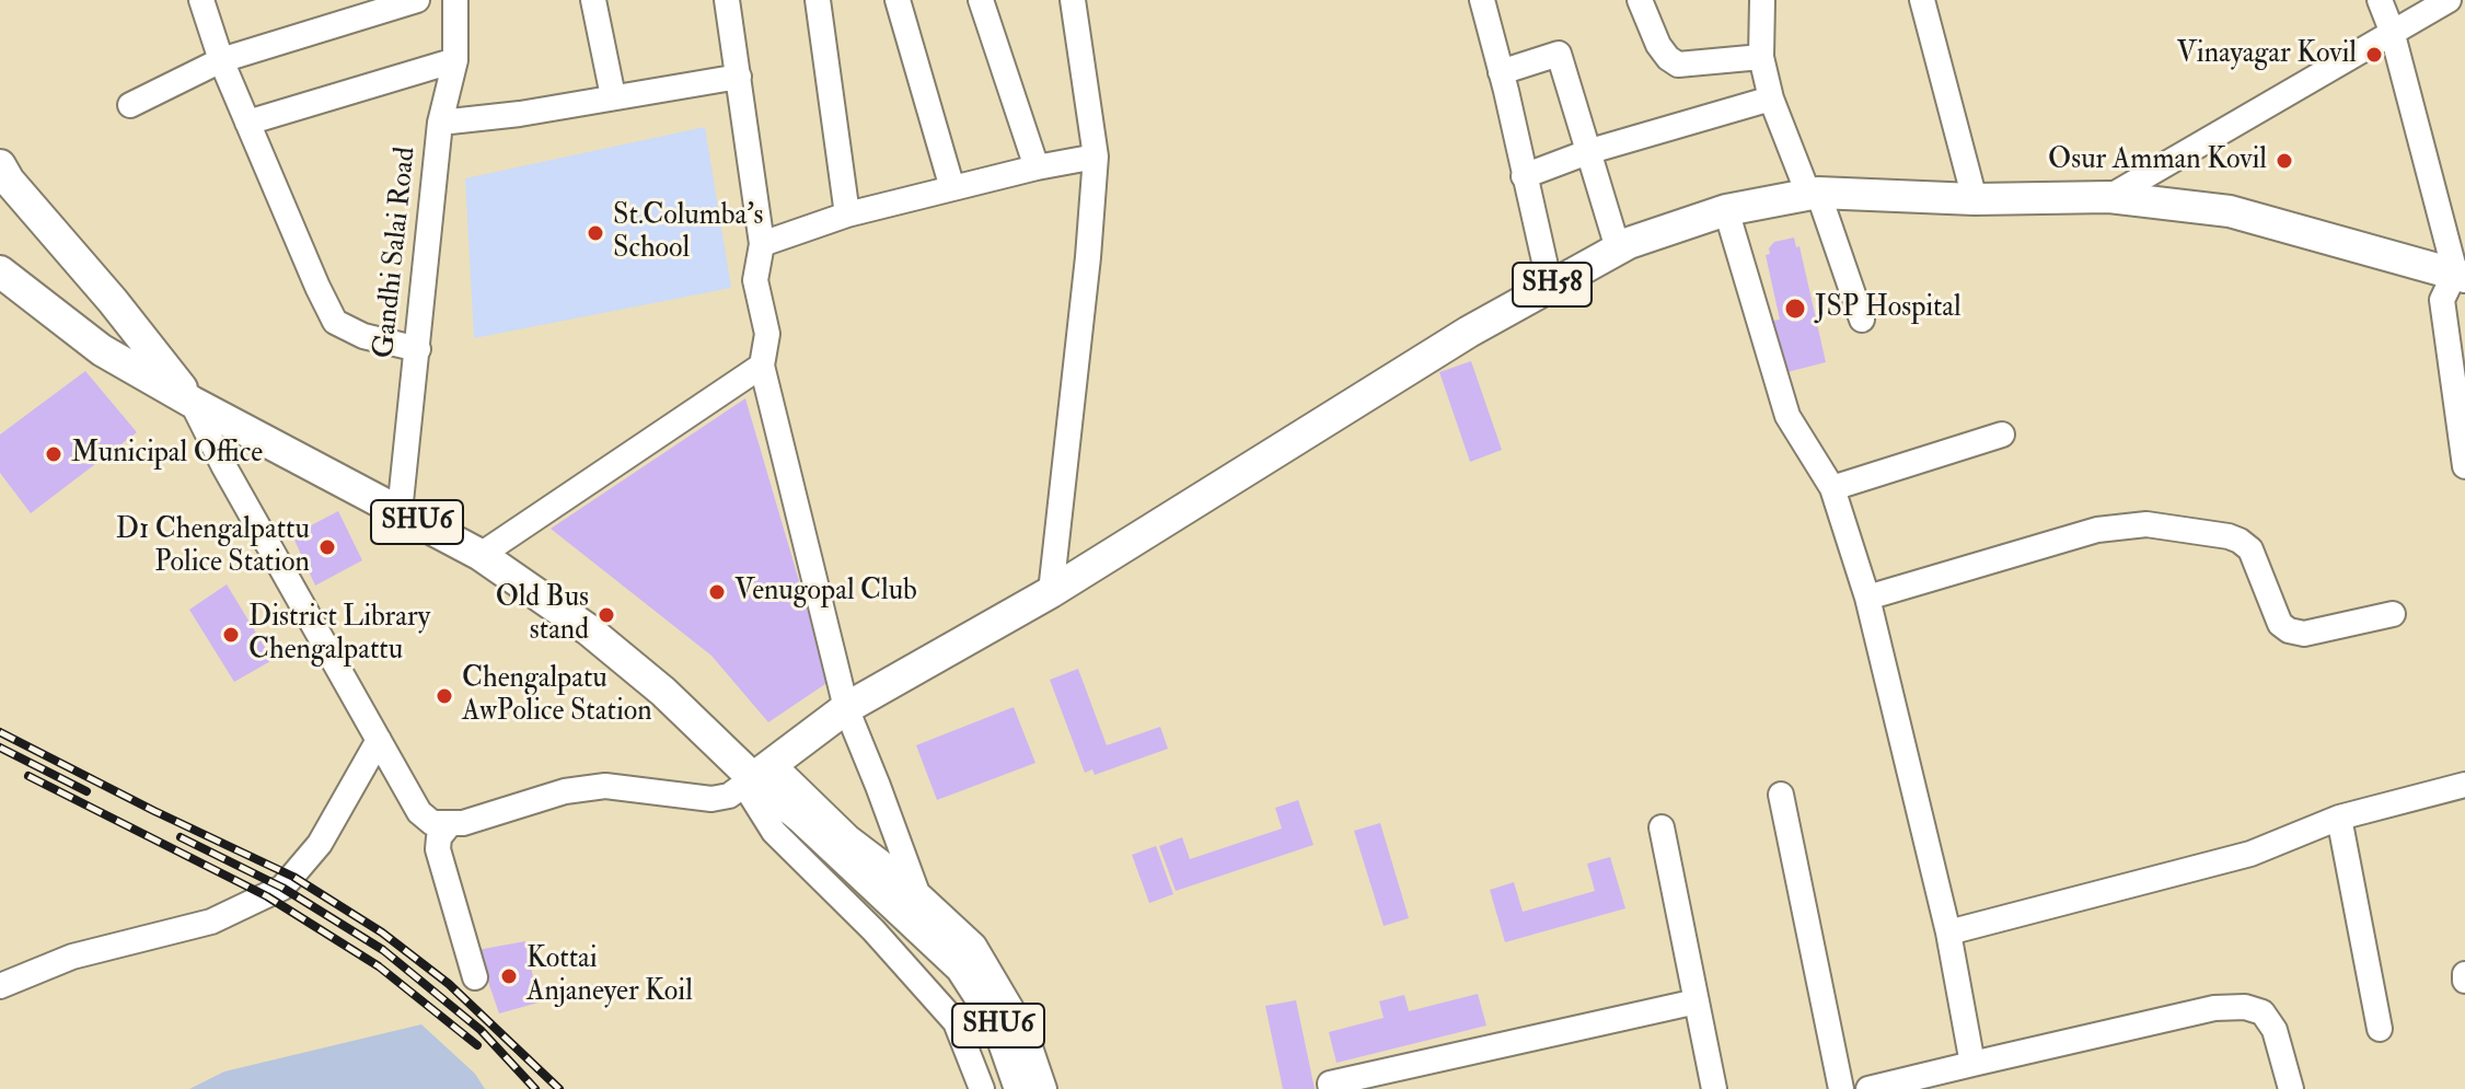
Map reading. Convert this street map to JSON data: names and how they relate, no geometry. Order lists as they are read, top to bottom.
{
  "streets": {
    "main road": ["SH58", "SHU6"],
    "street": ["Gandhi Salai Road"]
  },
  "crossings": [
    ["Gandhi Salai Road", "SHU6"],
    ["SH58", "SHU6"]
  ],
  "places": [
    "Vinayagar Kovil",
    "Osur Amman Kovil",
    "St.Columba's School",
    "JSP Hospital",
    "Municipal Office",
    "D1 Chengalpattu Police Station",
    "Venugopal Club",
    "Old Bus stand",
    "District Library Chengalpattu",
    "Chengalpatu AwPolice Station",
    "Kottai Anjaneyer Koil"
  ]
}
